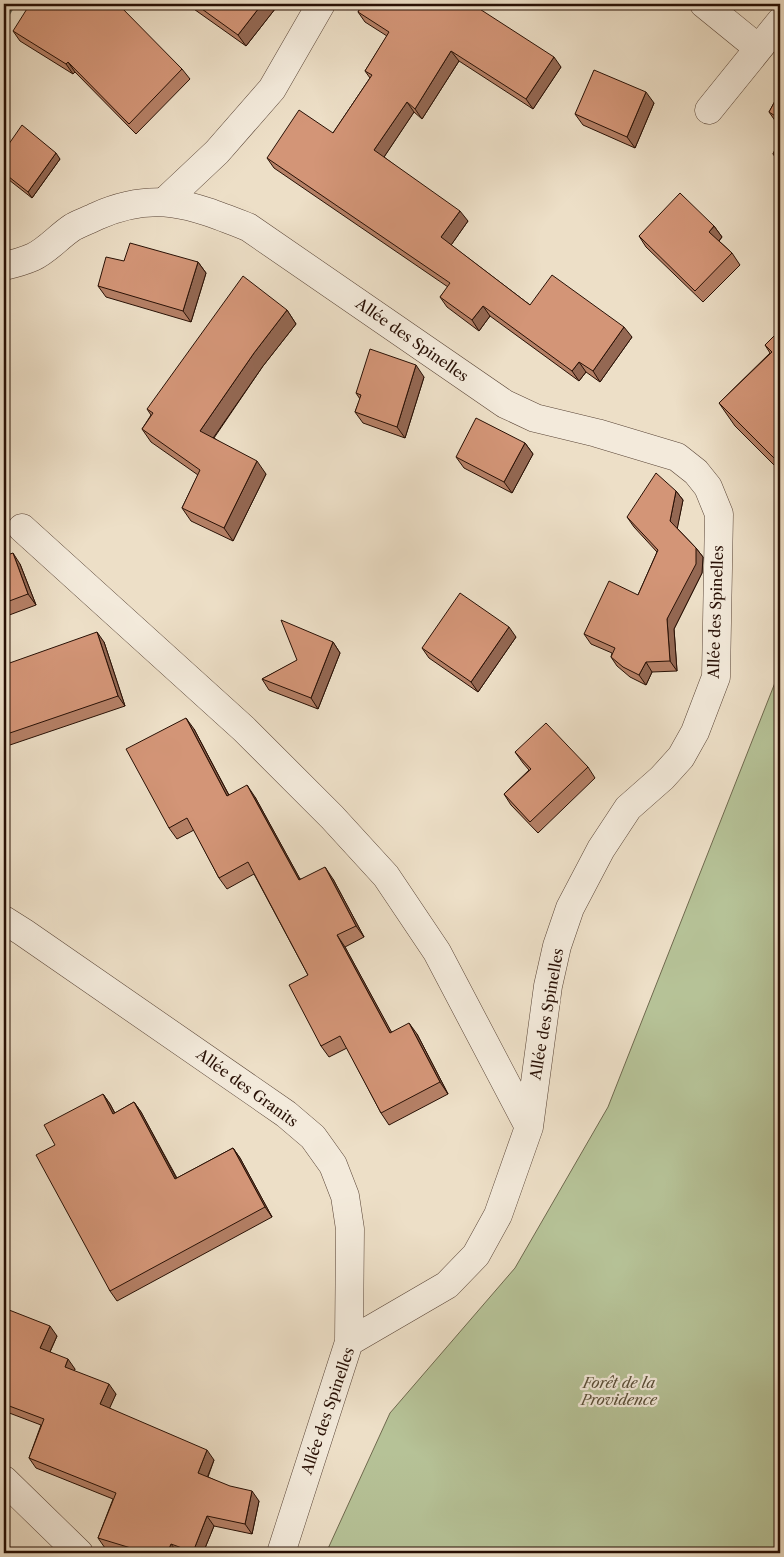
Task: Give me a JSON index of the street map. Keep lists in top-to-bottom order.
{
  "streets": {
    "street": ["Allée des Spinelles", "Allée des Granits"]
  },
  "crossings": [
    ["Allée des Spinelles", "Allée des Granits"]
  ],
  "parks": ["Forêt de la Providence"]
}
